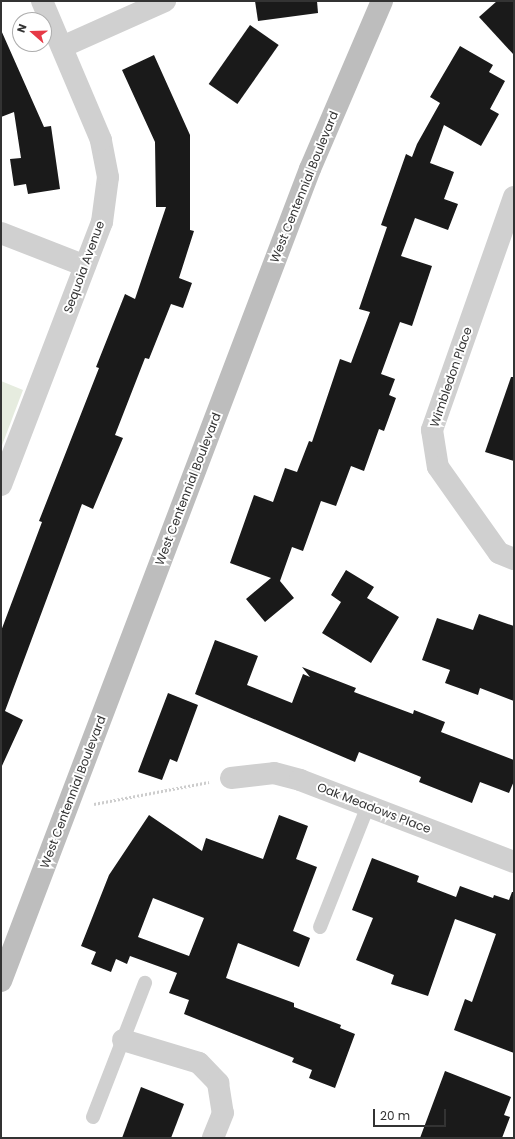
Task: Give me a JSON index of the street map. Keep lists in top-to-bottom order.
{
  "streets": {
    "main road": ["West Centennial Boulevard"],
    "street": ["Sequoia Avenue", "Wimbledon Place", "Oak Meadows Place"]
  },
  "scale_bar": "20 m",
  "north": "left"
}
